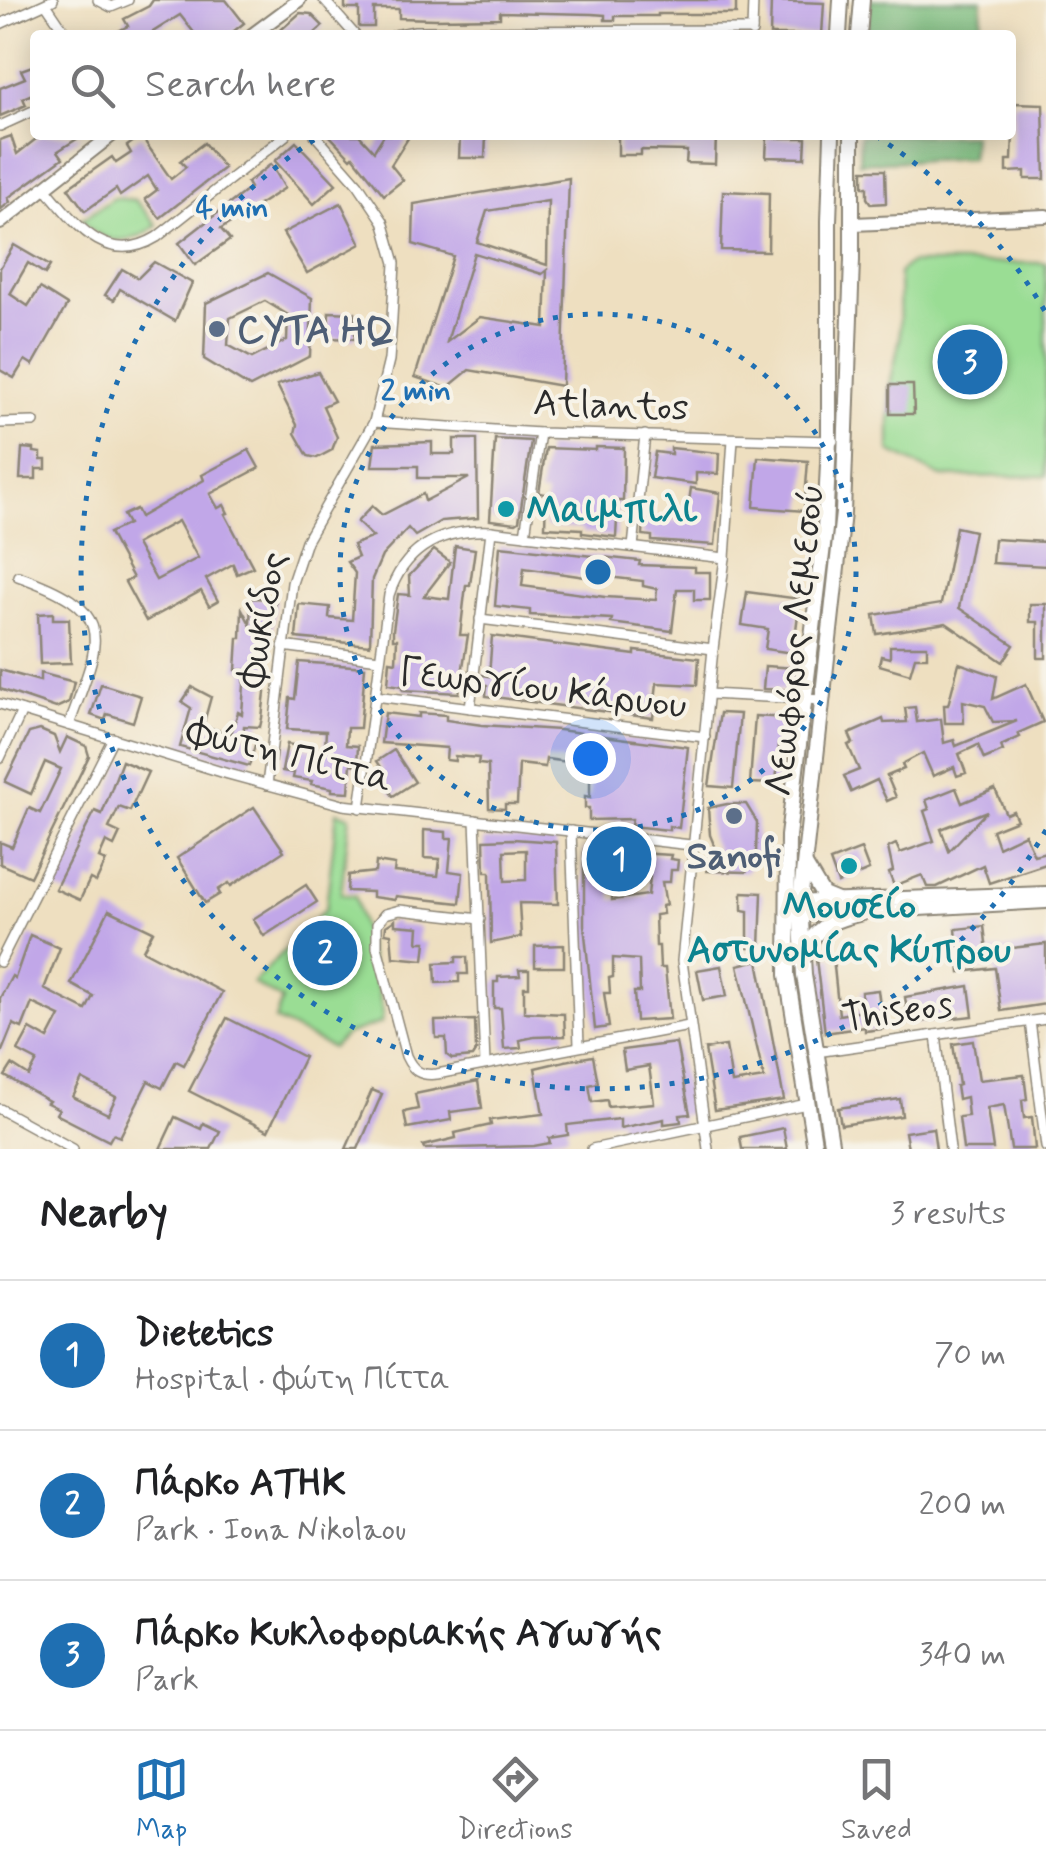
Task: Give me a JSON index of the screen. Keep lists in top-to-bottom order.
{
  "streets": {
    "main road": ["Λεωφόρος Λεμεσού"],
    "street": [
      "Atlantos",
      "Φωκίδος",
      "Γεωργίου Κάρυου",
      "Φώτη Πίττα",
      "Thiseos"
    ]
  },
  "crossings": [
    ["Atlantos", "Φωκίδος"],
    ["Atlantos", "Λεωφόρος Λεμεσού"],
    ["Φωκίδος", "Φώτη Πίττα"],
    ["Λεωφόρος Λεμεσού", "Thiseos"]
  ],
  "places": [
    "CYTA HQ",
    "Μαιμπιλι",
    "Sanofi",
    "Μουσείο Αστυνομίας Κύπρου"
  ],
  "page": {
    "search": "Search here",
    "pins": ["3", "1", "2"],
    "heading": ["Nearby", "3 results"],
    "list": [
      {
        "mark": "1",
        "name": "Dietetics",
        "note": "Hospital · Φώτη Πίττα",
        "value": "70 m"
      },
      {
        "mark": "2",
        "name": "Πάρκο ΑΤΗΚ",
        "note": "Park · Iona Nikolaou",
        "value": "200 m"
      },
      {
        "mark": "3",
        "name": "Πάρκο Κυκλοφοριακής Αγωγής",
        "note": "Park",
        "value": "340 m"
      }
    ],
    "nav": ["Map", "Directions", "Saved"]
  },
  "rings": ["4 min", "2 min"]
}
